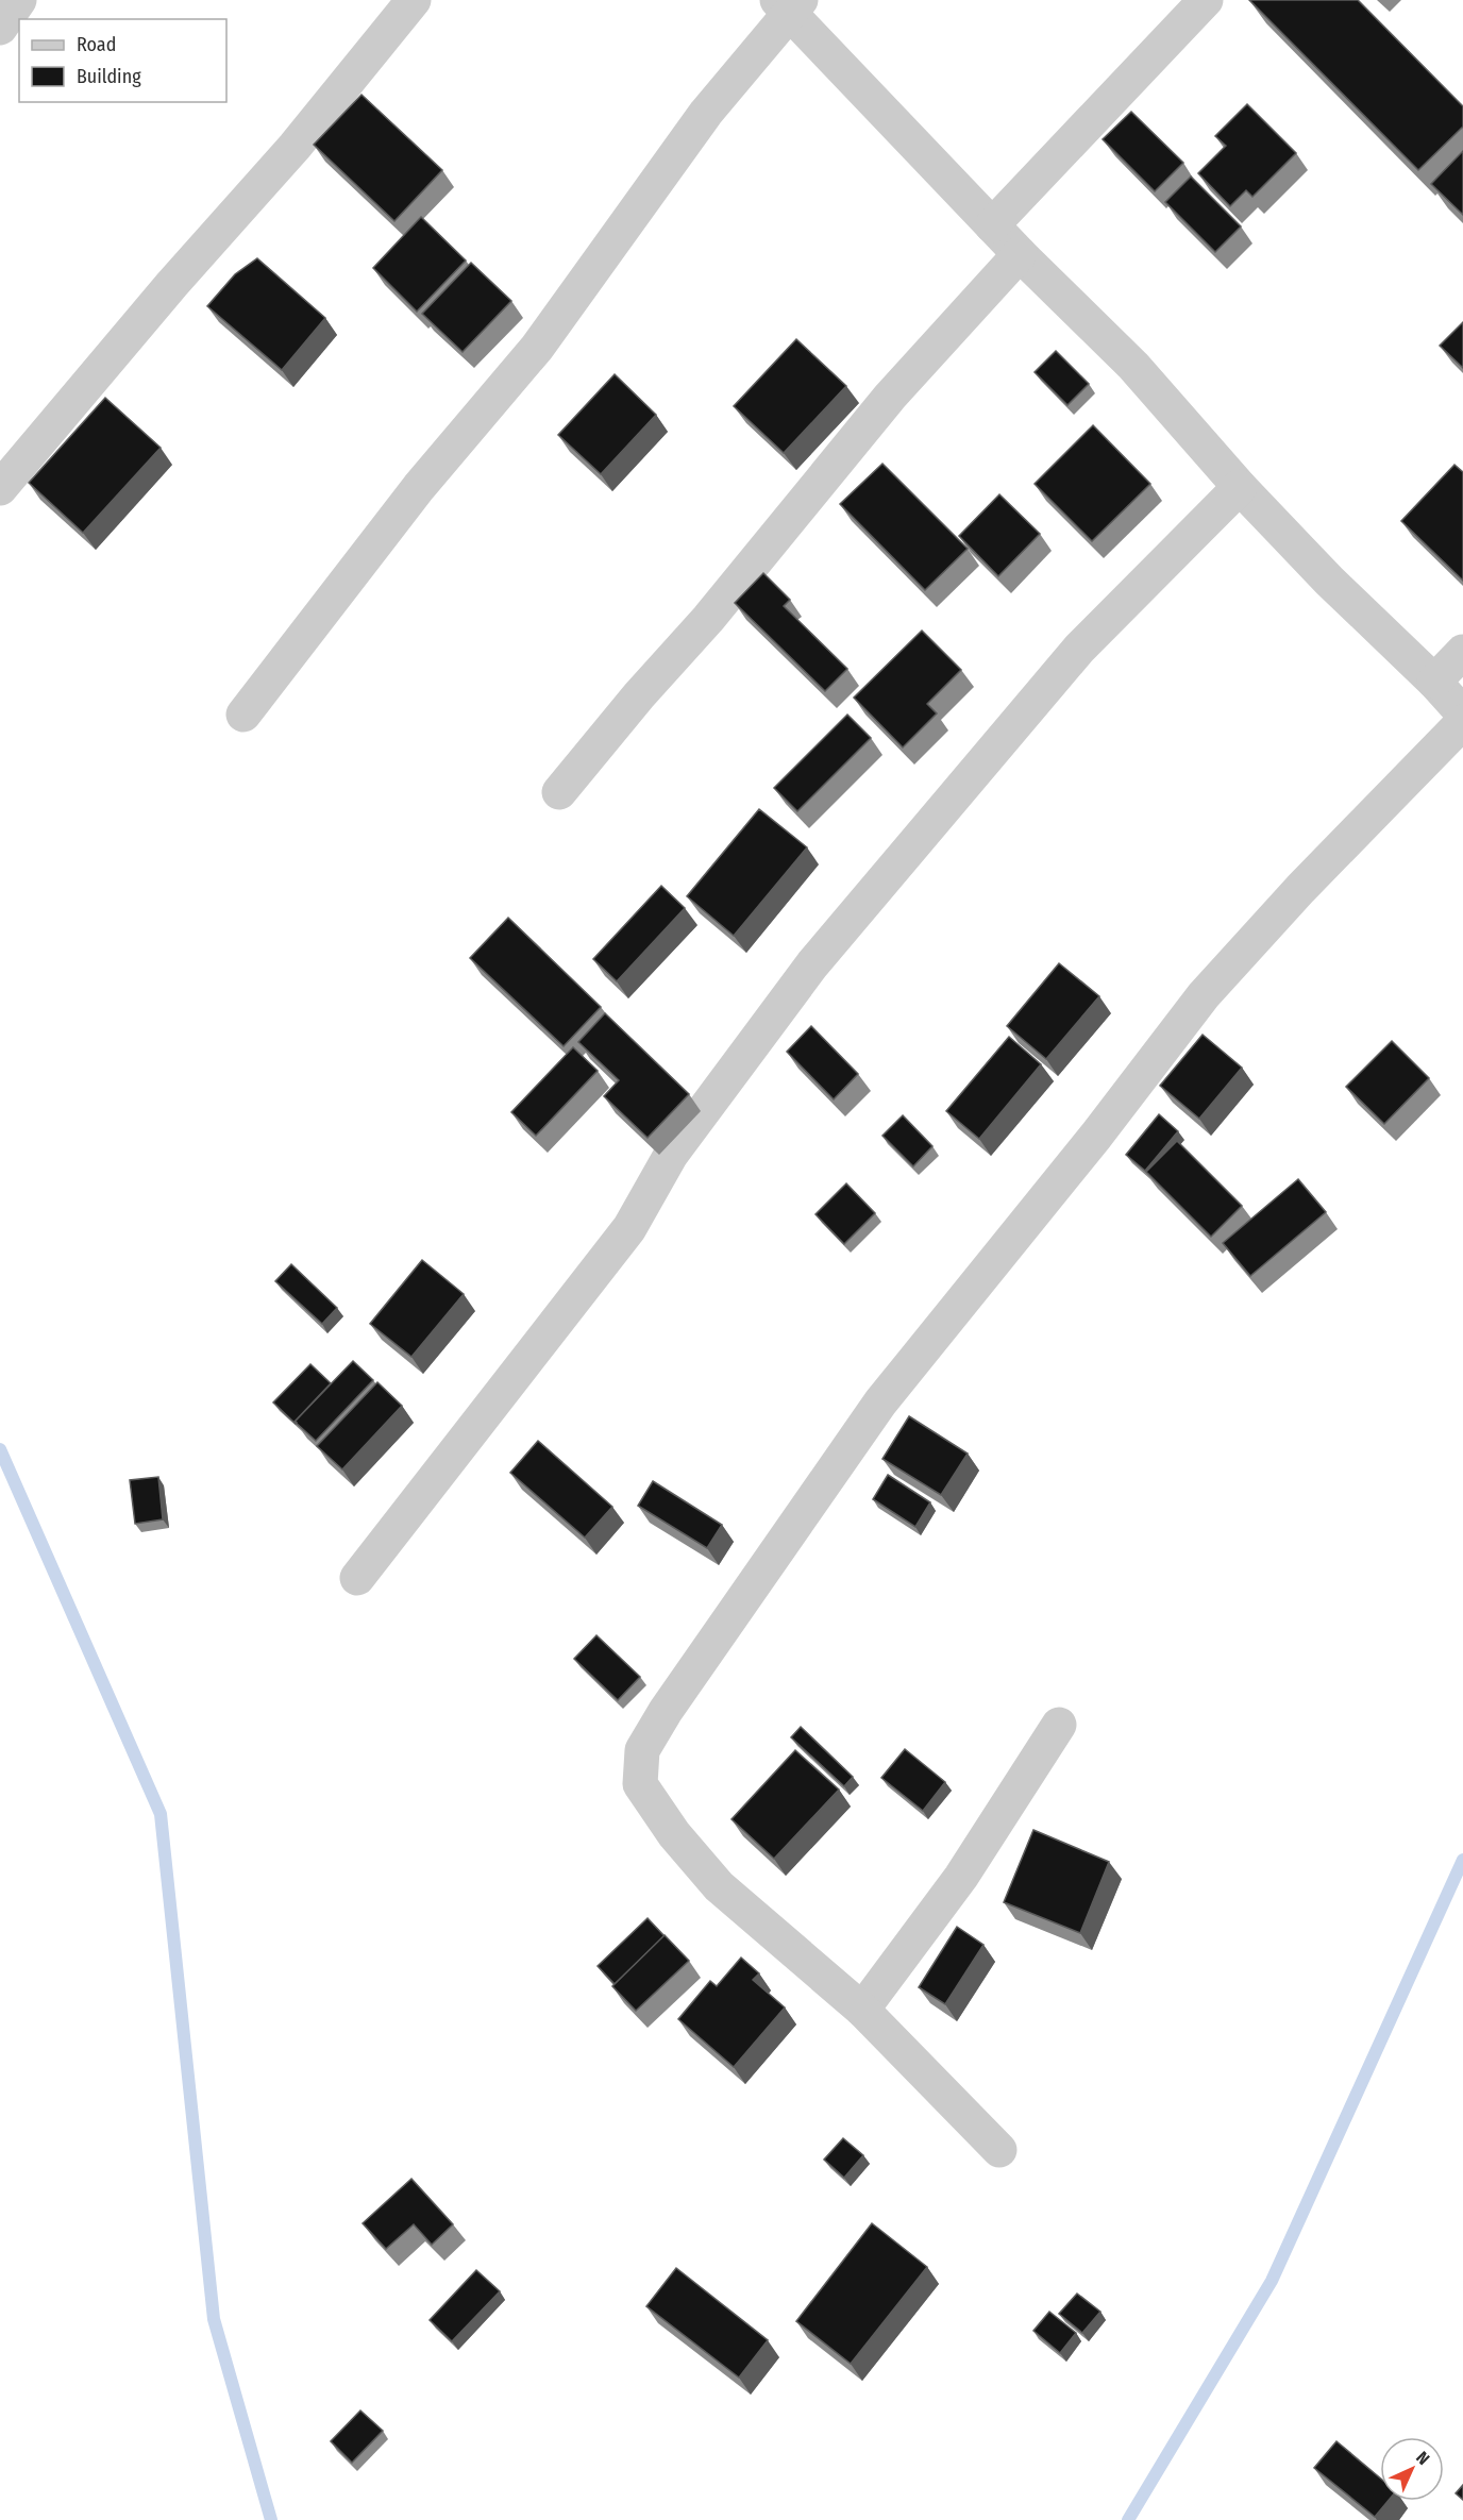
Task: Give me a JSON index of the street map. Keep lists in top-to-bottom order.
{
  "legend": ["Road", "Building"],
  "north": "top right"
}
